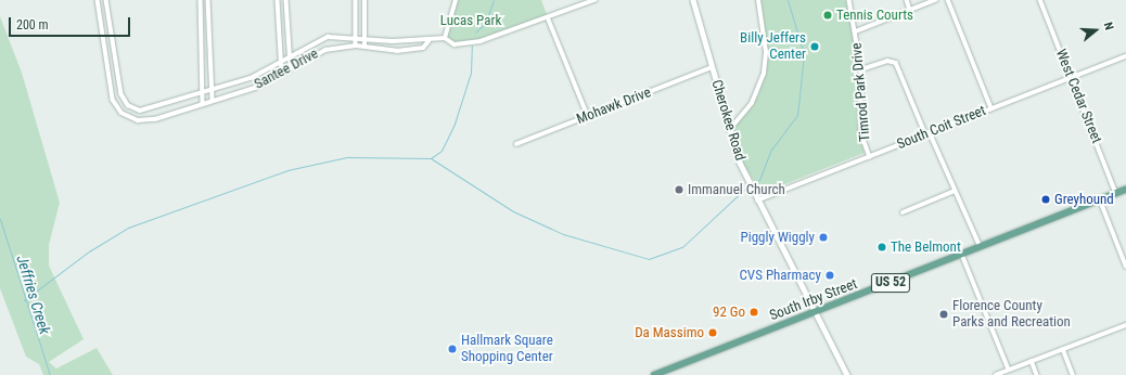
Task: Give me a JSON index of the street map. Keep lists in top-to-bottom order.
{
  "streets": {
    "main road": ["US 52", "South Irby Street"],
    "street": [
      "Santee Drive",
      "Timrod Park Drive",
      "West Cedar Street",
      "Mohawk Drive",
      "Cherokee Road",
      "South Coit Street"
    ]
  },
  "crossings": [
    ["Timrod Park Drive", "South Coit Street"],
    ["West Cedar Street", "South Coit Street"],
    ["West Cedar Street", "South Irby Street"],
    ["Mohawk Drive", "Cherokee Road"],
    ["Cherokee Road", "South Coit Street"],
    ["Cherokee Road", "South Irby Street"]
  ],
  "water": ["Jeffries Creek"],
  "parks": ["Lucas Park"],
  "places": [
    "Tennis Courts",
    "Billy Jeffers Center",
    "Immanuel Church",
    "Greyhound",
    "Piggly Wiggly",
    "The Belmont",
    "CVS Pharmacy",
    "92 Go",
    "Florence County Parks and Recreation",
    "Da Massimo",
    "Hallmark Square Shopping Center"
  ],
  "scale_bar": "200 m",
  "north": "right"
}
